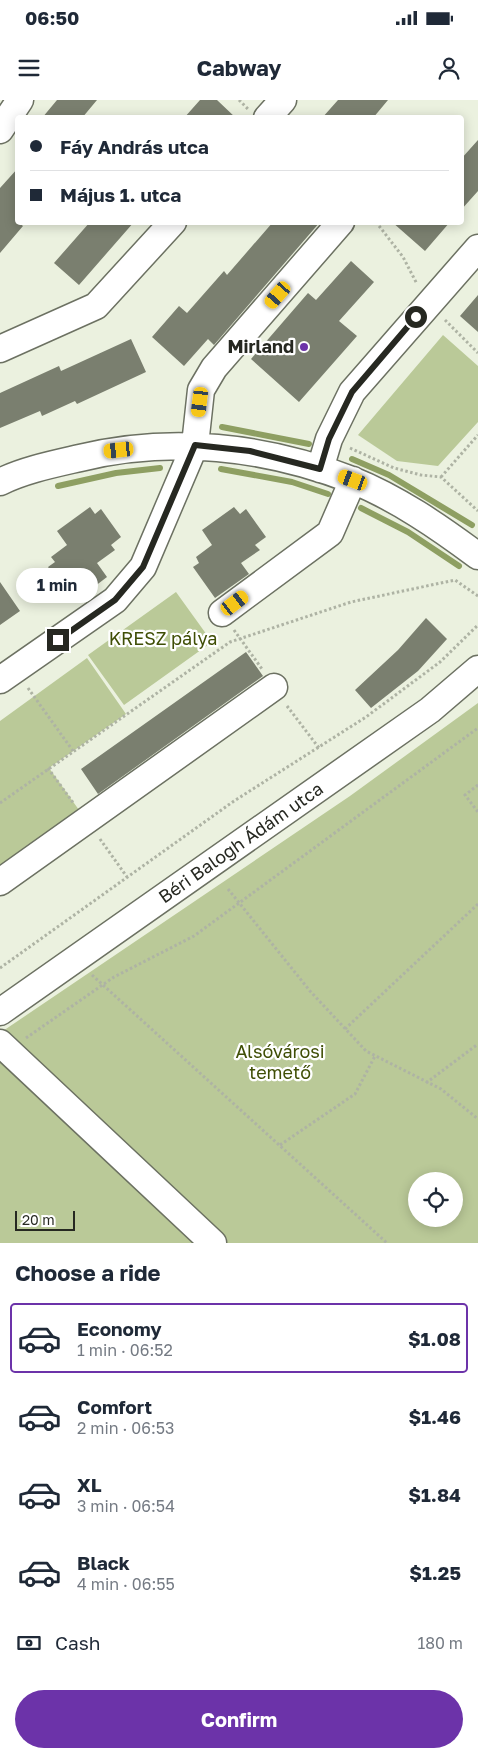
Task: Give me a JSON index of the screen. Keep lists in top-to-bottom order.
{
  "streets": {
    "street": ["Béri Balogh Ádám utca"]
  },
  "parks": ["KRESZ pálya", "Alsóvárosi temető"],
  "places": ["Mirland"],
  "scale_bar": "20 m",
  "page": {
    "status": "06:50",
    "header": "Cabway",
    "banner": ["Fáy András utca", "Május 1. utca"],
    "bubble": "1 min",
    "scale": "20 m",
    "heading": "Choose a ride",
    "list": [
      {
        "name": "Economy",
        "note": "1 min · 06:52",
        "value": "$1.08"
      },
      {
        "name": "Comfort",
        "note": "2 min · 06:53",
        "value": "$1.46"
      },
      {
        "name": "XL",
        "note": "3 min · 06:54",
        "value": "$1.84"
      },
      {
        "name": "Black",
        "note": "4 min · 06:55",
        "value": "$1.25"
      }
    ],
    "pay": ["Cash", "180 m"],
    "buttons": "Confirm"
  }
}
